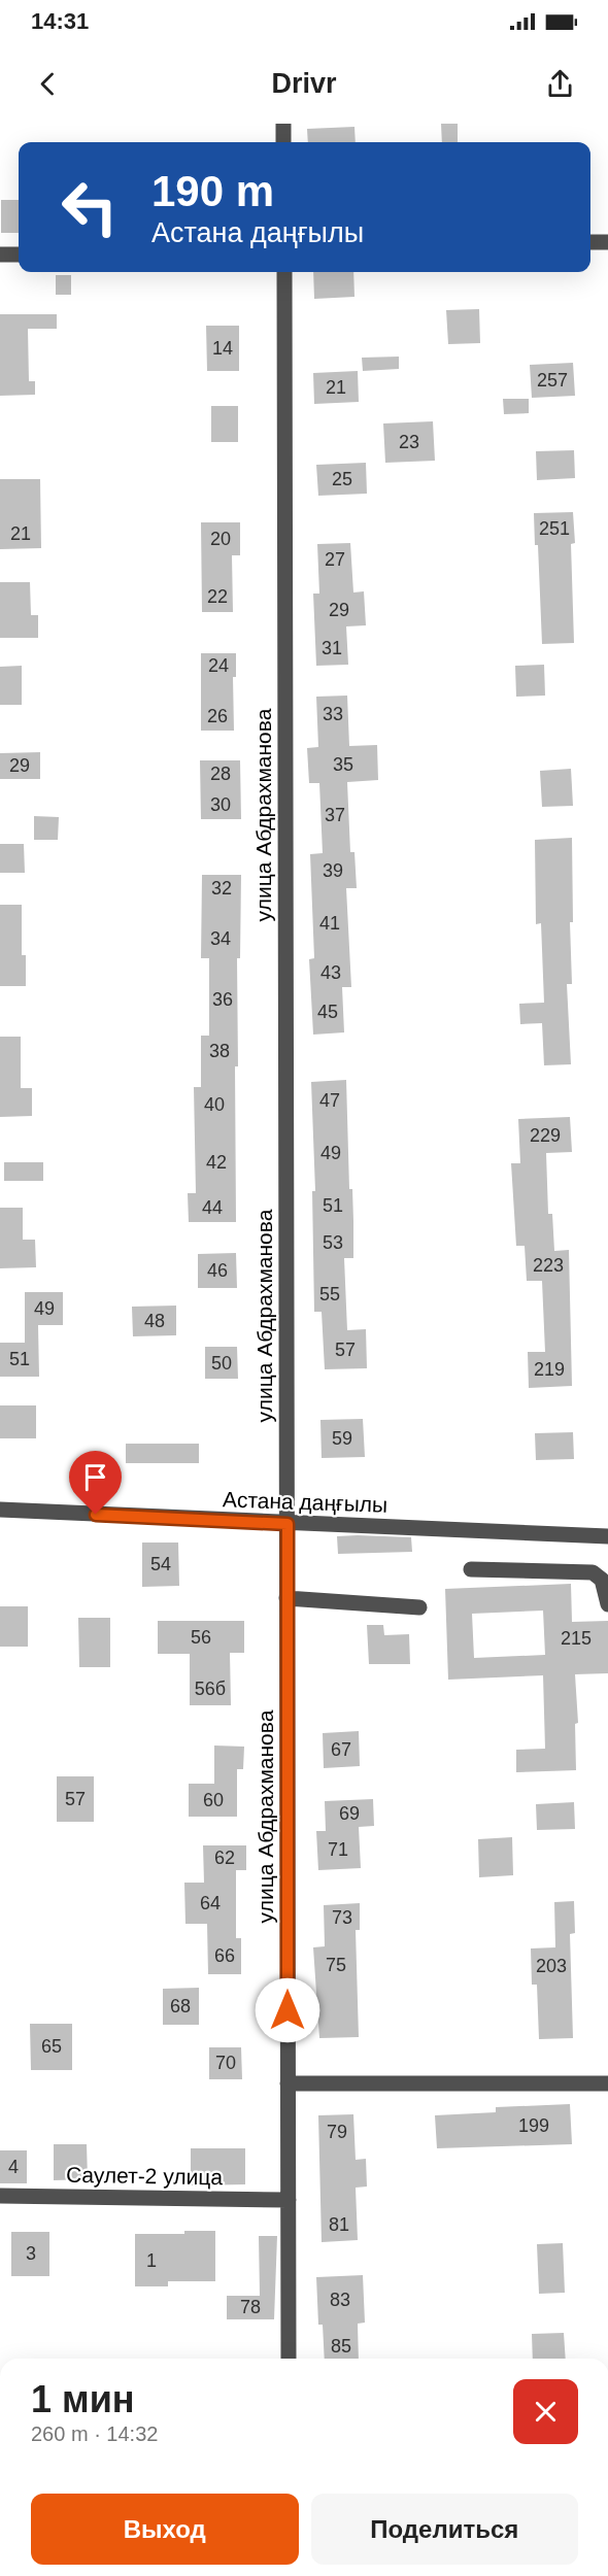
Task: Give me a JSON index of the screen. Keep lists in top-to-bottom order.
{
  "streets": {
    "street": ["улица Абдрахманова", "Астана даңғылы", "Саулет-2 улица"]
  },
  "crossings": [
    ["улица Абдрахманова", "Астана даңғылы"],
    ["улица Абдрахманова", "Саулет-2 улица"]
  ],
  "house_numbers": [
    "14",
    "257",
    "21",
    "23",
    "25",
    "251",
    "21",
    "20",
    "27",
    "22",
    "29",
    "31",
    "24",
    "33",
    "26",
    "35",
    "29",
    "28",
    "30",
    "37",
    "39",
    "32",
    "41",
    "34",
    "43",
    "36",
    "45",
    "38",
    "47",
    "40",
    "229",
    "49",
    "42",
    "51",
    "44",
    "53",
    "223",
    "46",
    "55",
    "49",
    "48",
    "57",
    "51",
    "50",
    "219",
    "59",
    "54",
    "56",
    "215",
    "56б",
    "67",
    "57",
    "60",
    "69",
    "71",
    "62",
    "64",
    "73",
    "66",
    "75",
    "203",
    "68",
    "65",
    "70",
    "199",
    "79",
    "4",
    "81",
    "3",
    "1",
    "83",
    "78",
    "85"
  ],
  "page": {
    "status": "14:31",
    "header": "Drivr",
    "turn": ["190 m", "Астана даңғылы"],
    "heading": ["1 мин", "260 m · 14:32"],
    "buttons": ["Выход", "Поделиться"]
  }
}
